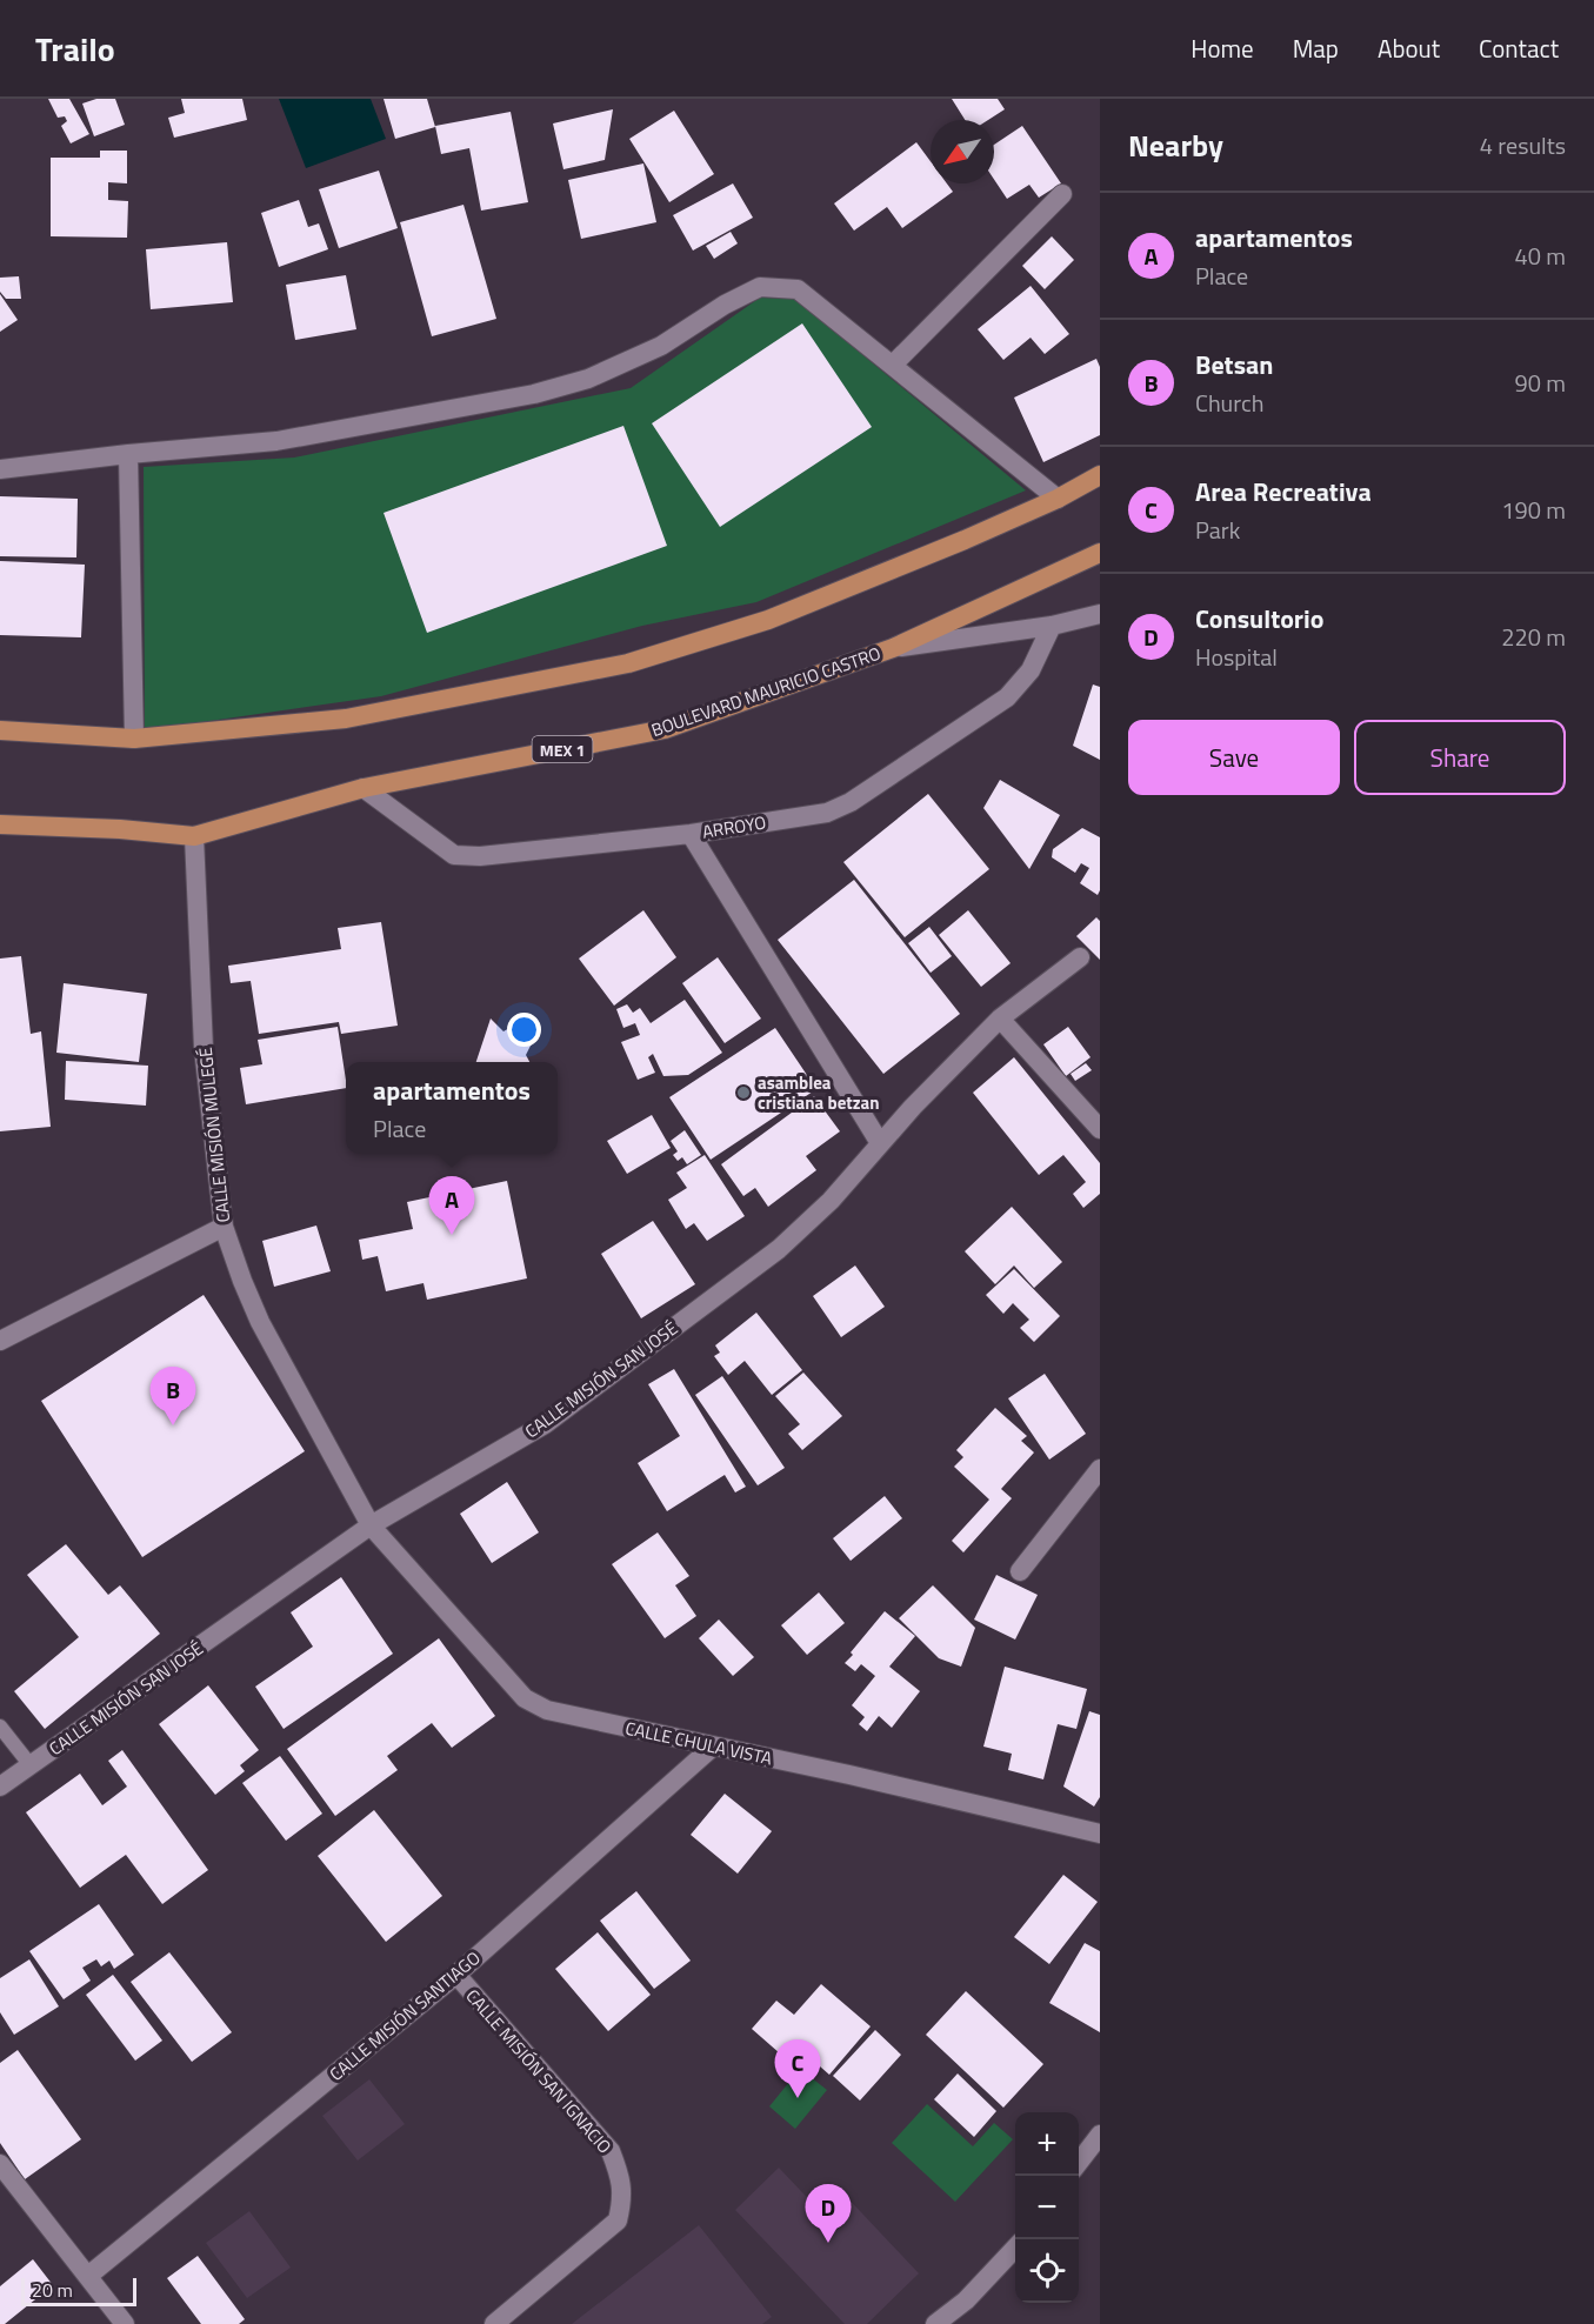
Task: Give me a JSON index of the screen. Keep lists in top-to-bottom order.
{
  "streets": {
    "main road": ["BOULEVARD MAURICIO CASTRO", "MEX 1"],
    "street": [
      "ARROYO",
      "CALLE MISIÓN MULEGÉ",
      "CALLE MISIÓN SAN JOSÉ",
      "CALLE CHULA VISTA",
      "CALLE MISIÓN SANTIAGO",
      "CALLE MISIÓN SAN IGNACIO"
    ]
  },
  "crossings": [
    ["BOULEVARD MAURICIO CASTRO", "ARROYO"],
    ["BOULEVARD MAURICIO CASTRO", "CALLE MISIÓN MULEGÉ"],
    ["CALLE MISIÓN MULEGÉ", "CALLE MISIÓN SAN JOSÉ"],
    ["CALLE MISIÓN MULEGÉ", "CALLE CHULA VISTA"],
    ["CALLE MISIÓN SAN JOSÉ", "CALLE CHULA VISTA"],
    ["CALLE CHULA VISTA", "CALLE MISIÓN SANTIAGO"],
    ["CALLE MISIÓN SANTIAGO", "CALLE MISIÓN SAN IGNACIO"]
  ],
  "places": ["asamblea cristiana betzan"],
  "scale_bar": "20 m",
  "north": "bottom left",
  "page": {
    "header": "Trailo",
    "nav": [
      "Home",
      "Map",
      "About",
      "Contact"
    ],
    "heading": ["Nearby", "4 results"],
    "list": [
      {
        "mark": "A",
        "name": "apartamentos",
        "note": "Place",
        "value": "40 m"
      },
      {
        "mark": "B",
        "name": "Betsan",
        "note": "Church",
        "value": "90 m"
      },
      {
        "mark": "C",
        "name": "Area Recreativa",
        "note": "Park",
        "value": "190 m"
      },
      {
        "mark": "D",
        "name": "Consultorio",
        "note": "Hospital",
        "value": "220 m"
      }
    ],
    "buttons": ["Save", "Share"],
    "popup": ["apartamentos", "Place"],
    "pins": [
      "A",
      "B",
      "C",
      "D"
    ],
    "map_buttons": ["+", "−"],
    "scale": "20 m"
  }
}
